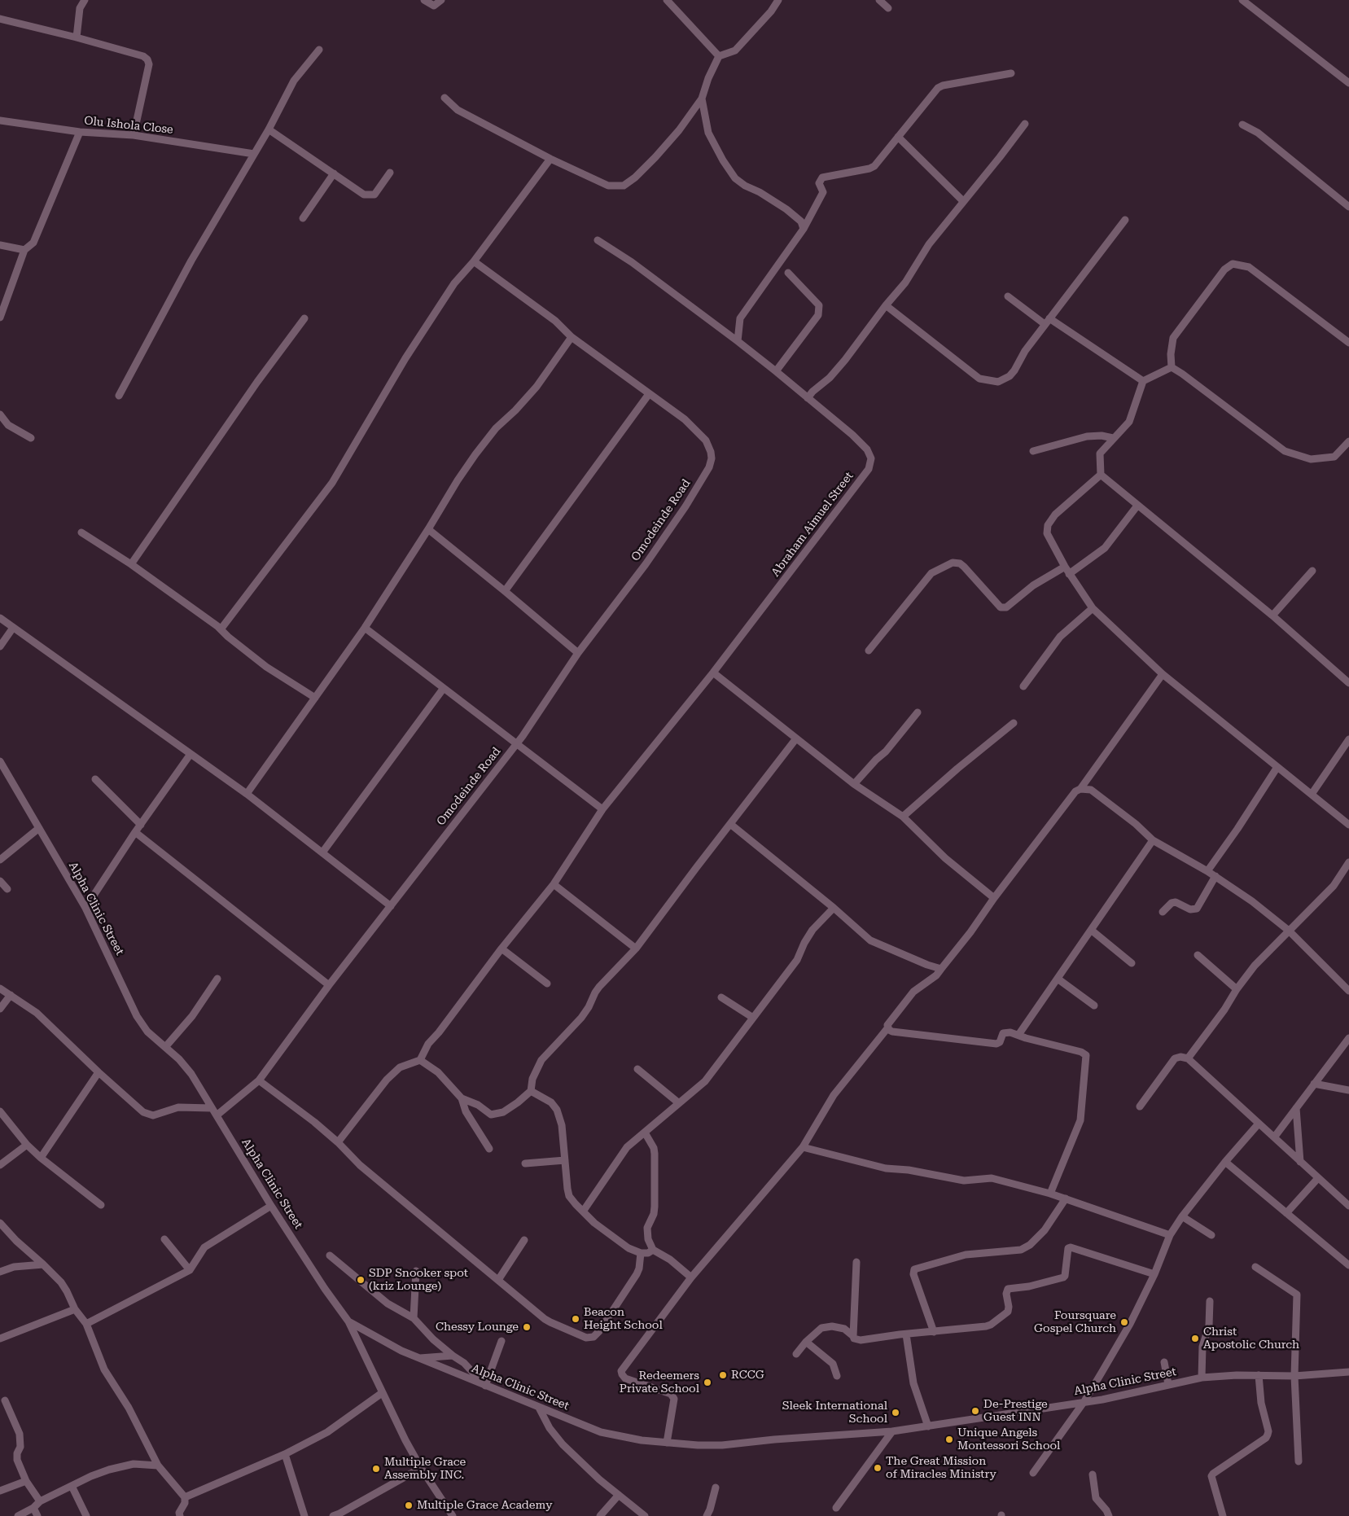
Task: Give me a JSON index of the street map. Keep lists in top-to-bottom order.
{
  "streets": {
    "street": [
      "Olu Ishola Close",
      "Omodeinde Road",
      "Abraham Aimuel Street",
      "Alpha Clinic Street"
    ]
  },
  "crossings": [
    ["Omodeinde Road", "Alpha Clinic Street"]
  ],
  "places": [
    "SDP Snooker spot (kriz Lounge)",
    "Beacon Height School",
    "Foursquare Gospel Church",
    "Chessy Lounge",
    "Christ Apostolic Church",
    "RCCG",
    "Redeemers Private School",
    "De-Prestige Guest INN",
    "Sleek International School",
    "Unique Angels Montessori School",
    "The Great Mission of Miracles Ministry",
    "Multiple Grace Assembly INC.",
    "Multiple Grace Academy"
  ]
}
